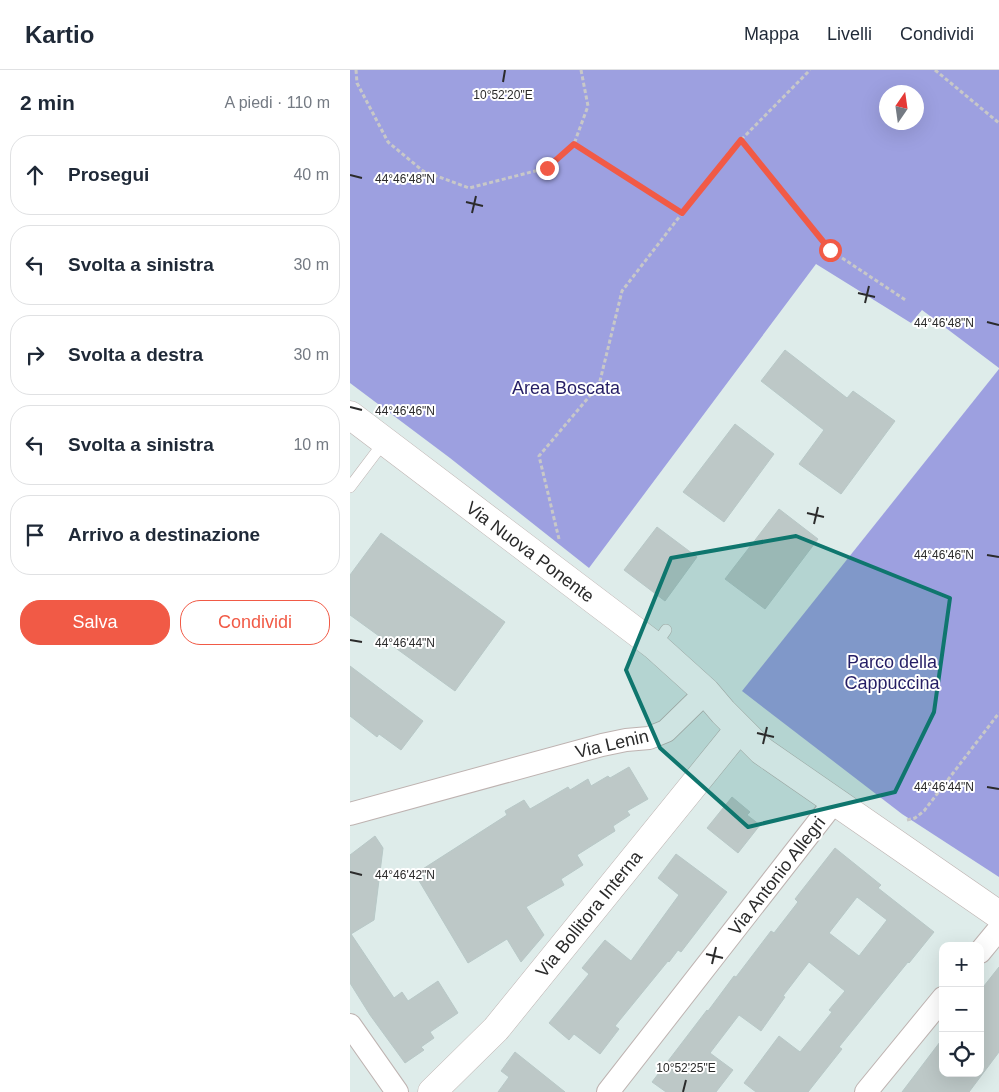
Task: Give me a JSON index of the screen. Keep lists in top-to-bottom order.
{
  "streets": {
    "street": [
      "Via Nuova Ponente",
      "Via Lenin",
      "Via Antonio Allegri",
      "Via Bollitora Interna"
    ]
  },
  "crossings": [
    ["Via Nuova Ponente", "Via Lenin"]
  ],
  "parks": ["Area Boscata", "Parco della Cappuccina"],
  "north": "top",
  "page": {
    "header": "Kartio",
    "nav": ["Mappa", "Livelli", "Condividi"],
    "heading": ["2 min", "A piedi · 110 m"],
    "list": [
      ["Prosegui", "40 m"],
      ["Svolta a sinistra", "30 m"],
      ["Svolta a destra", "30 m"],
      ["Svolta a sinistra", "10 m"],
      "Arrivo a destinazione"
    ],
    "buttons": ["Salva", "Condividi"],
    "map_buttons": ["+", "−"]
  },
  "coordinates": [
    "10°52'20\"E",
    "44°46'48\"N",
    "44°46'46\"N",
    "44°46'44\"N",
    "44°46'42\"N",
    "10°52'25\"E"
  ]
}
